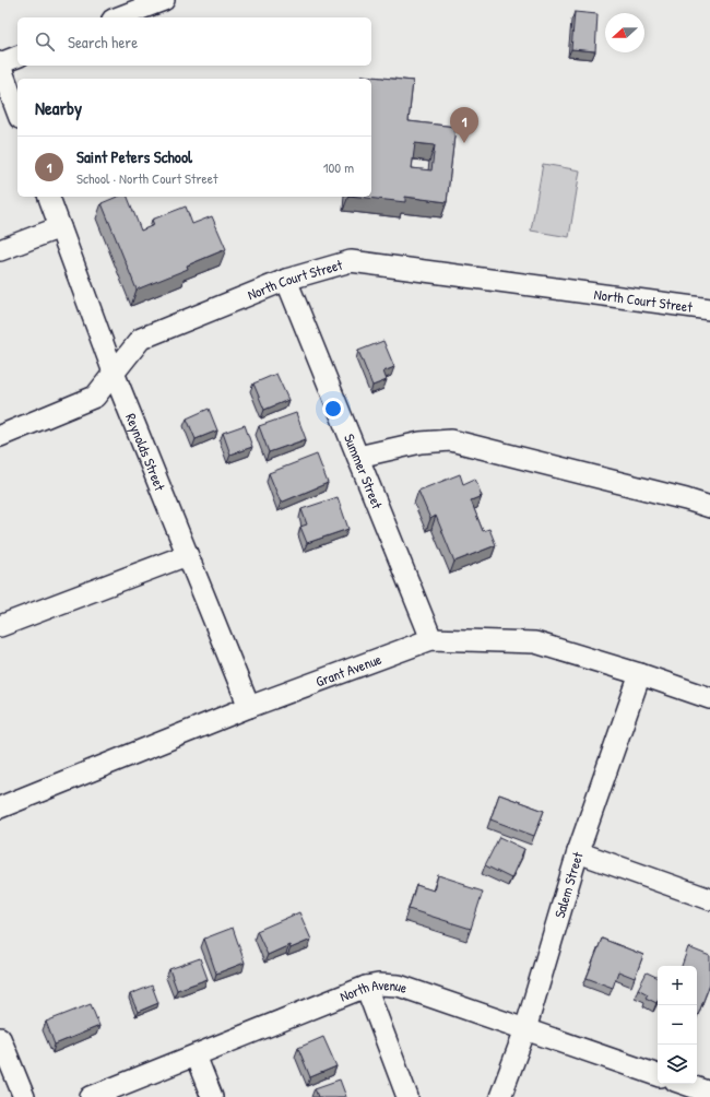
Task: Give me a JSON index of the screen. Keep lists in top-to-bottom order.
{
  "streets": {
    "street": [
      "North Court Street",
      "Reynolds Street",
      "Summer Street",
      "Grant Avenue",
      "Salem Street",
      "North Avenue"
    ]
  },
  "crossings": [
    ["North Court Street", "Reynolds Street"],
    ["North Court Street", "Summer Street"],
    ["Reynolds Street", "Grant Avenue"],
    ["Summer Street", "Grant Avenue"],
    ["Grant Avenue", "Salem Street"],
    ["Salem Street", "North Avenue"]
  ],
  "north": "left",
  "page": {
    "search": "Search here",
    "heading": "Nearby",
    "pins": "1",
    "list": [
      {
        "mark": "1",
        "name": "Saint Peters School",
        "note": "School · North Court Street",
        "value": "100 m"
      }
    ],
    "map_buttons": ["+", "−"]
  }
}
